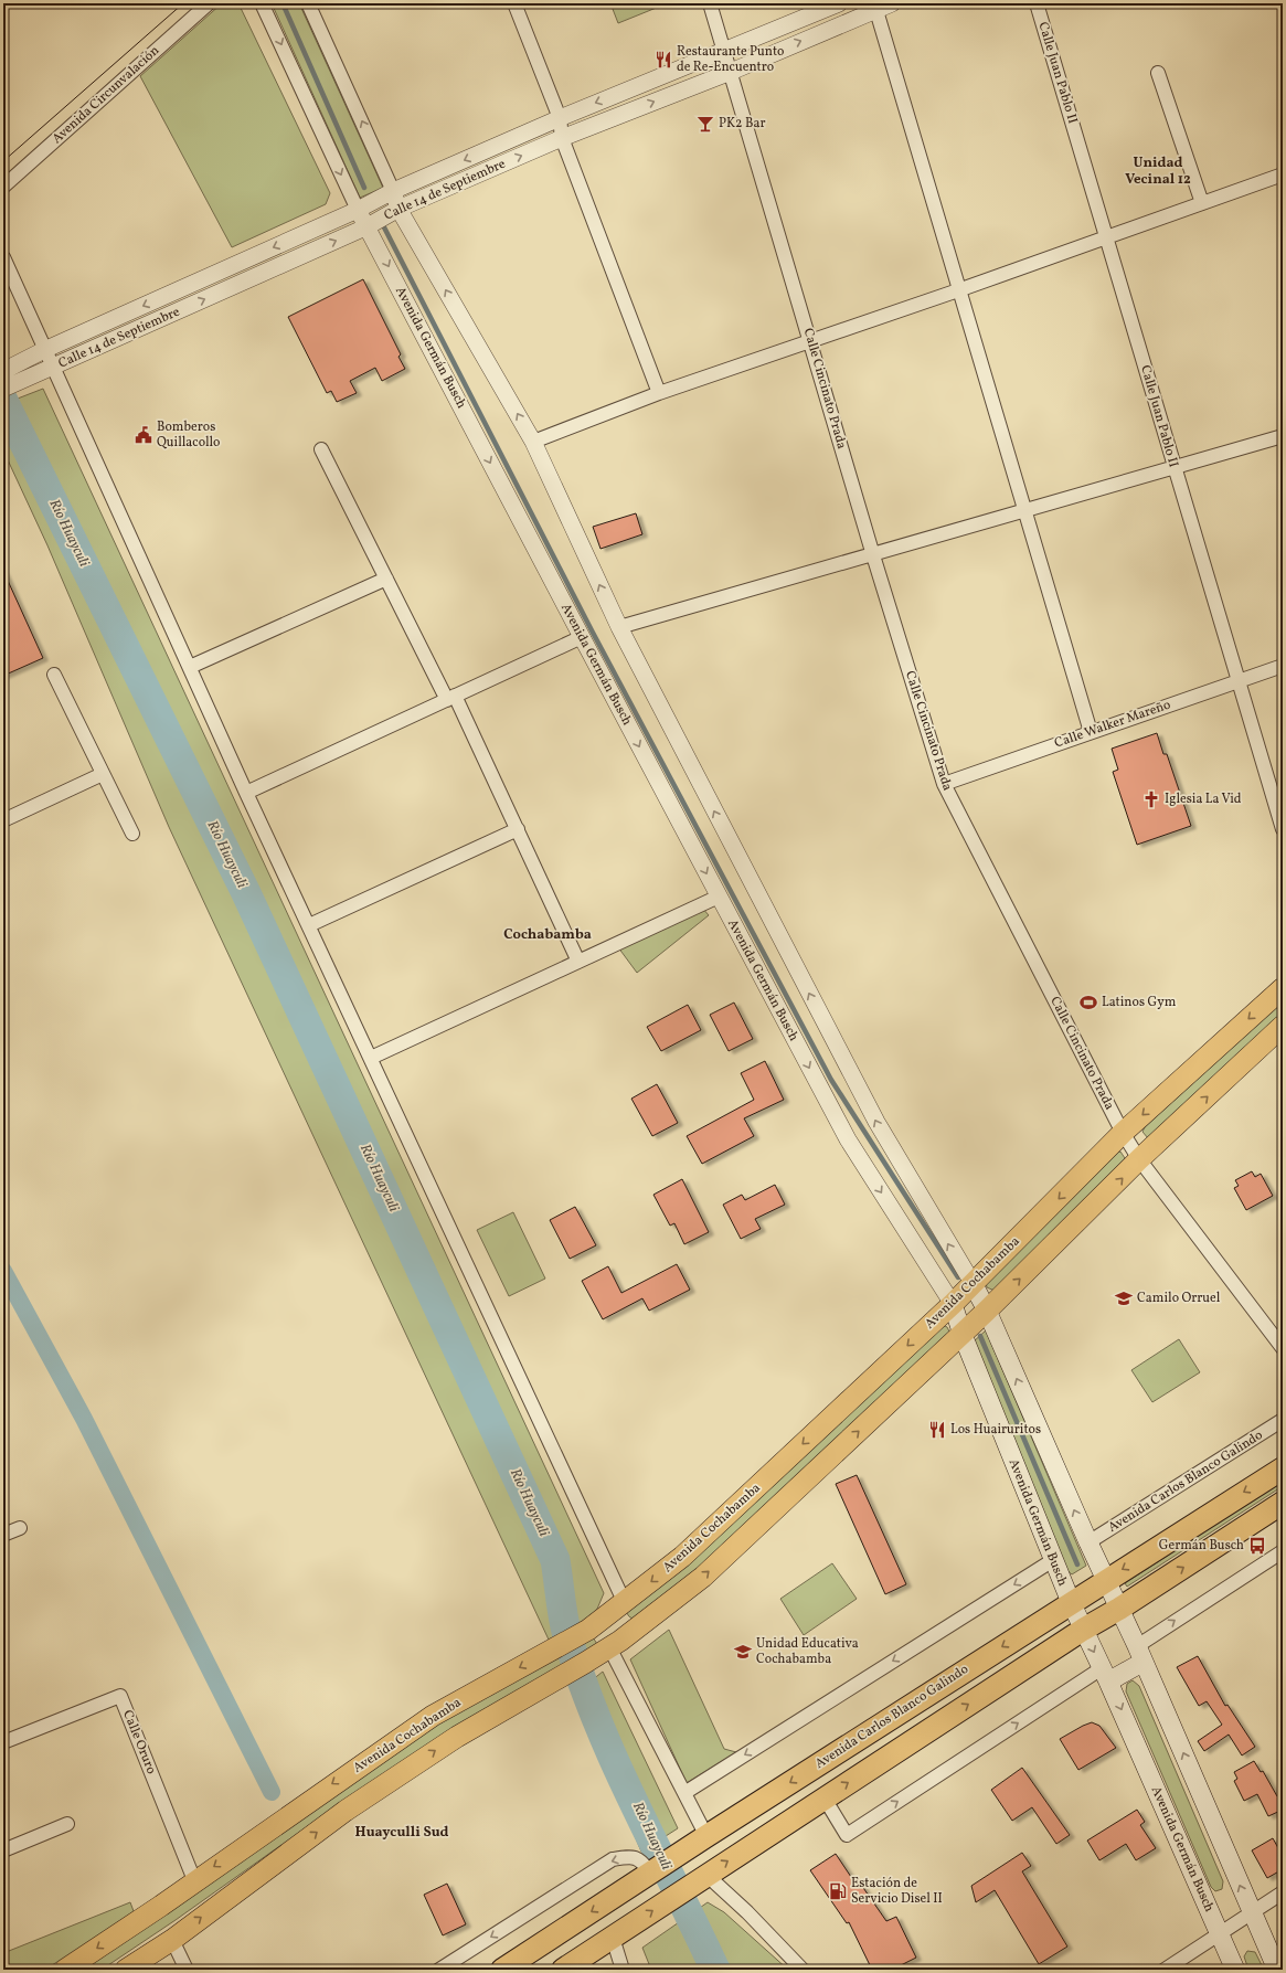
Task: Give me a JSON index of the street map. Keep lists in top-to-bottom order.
{
  "streets": {
    "highway": ["Avenida Carlos Blanco Galindo"],
    "main road": ["Avenida Germán Busch", "Avenida Cochabamba"],
    "street": [
      "Calle Juan Pablo II",
      "Avenida Circunvalación",
      "Calle 14 de Septiembre",
      "Calle Cincinato Prada",
      "Calle Walker Mareño",
      "Calle Oruro"
    ]
  },
  "crossings": [
    ["Calle Juan Pablo II", "Calle Walker Mareño"],
    ["Calle 14 de Septiembre", "Avenida Germán Busch"],
    ["Calle 14 de Septiembre", "Calle Cincinato Prada"],
    ["Avenida Germán Busch", "Avenida Cochabamba"],
    ["Avenida Germán Busch", "Avenida Carlos Blanco Galindo"],
    ["Calle Cincinato Prada", "Calle Walker Mareño"],
    ["Calle Cincinato Prada", "Avenida Cochabamba"],
    ["Avenida Cochabamba", "Calle Oruro"]
  ],
  "districts": ["Unidad Vecinal 12", "Cochabamba", "Huayculli Sud"],
  "water": ["Río Huayculi"],
  "places": {
    "restaurant": ["Restaurante Punto de Re-Encuentro", "Los Huairuritos"],
    "bar": ["PK2 Bar"],
    "public building": ["Bomberos Quillacollo"],
    "church": ["Iglesia La Vid"],
    "sports": ["Latinos Gym"],
    "school or university": ["Camilo Orruel", "Unidad Educativa Cochabamba"],
    "bus stop": ["Germán Busch"],
    "fuel station": ["Estación de Servicio Disel II"]
  }
}
